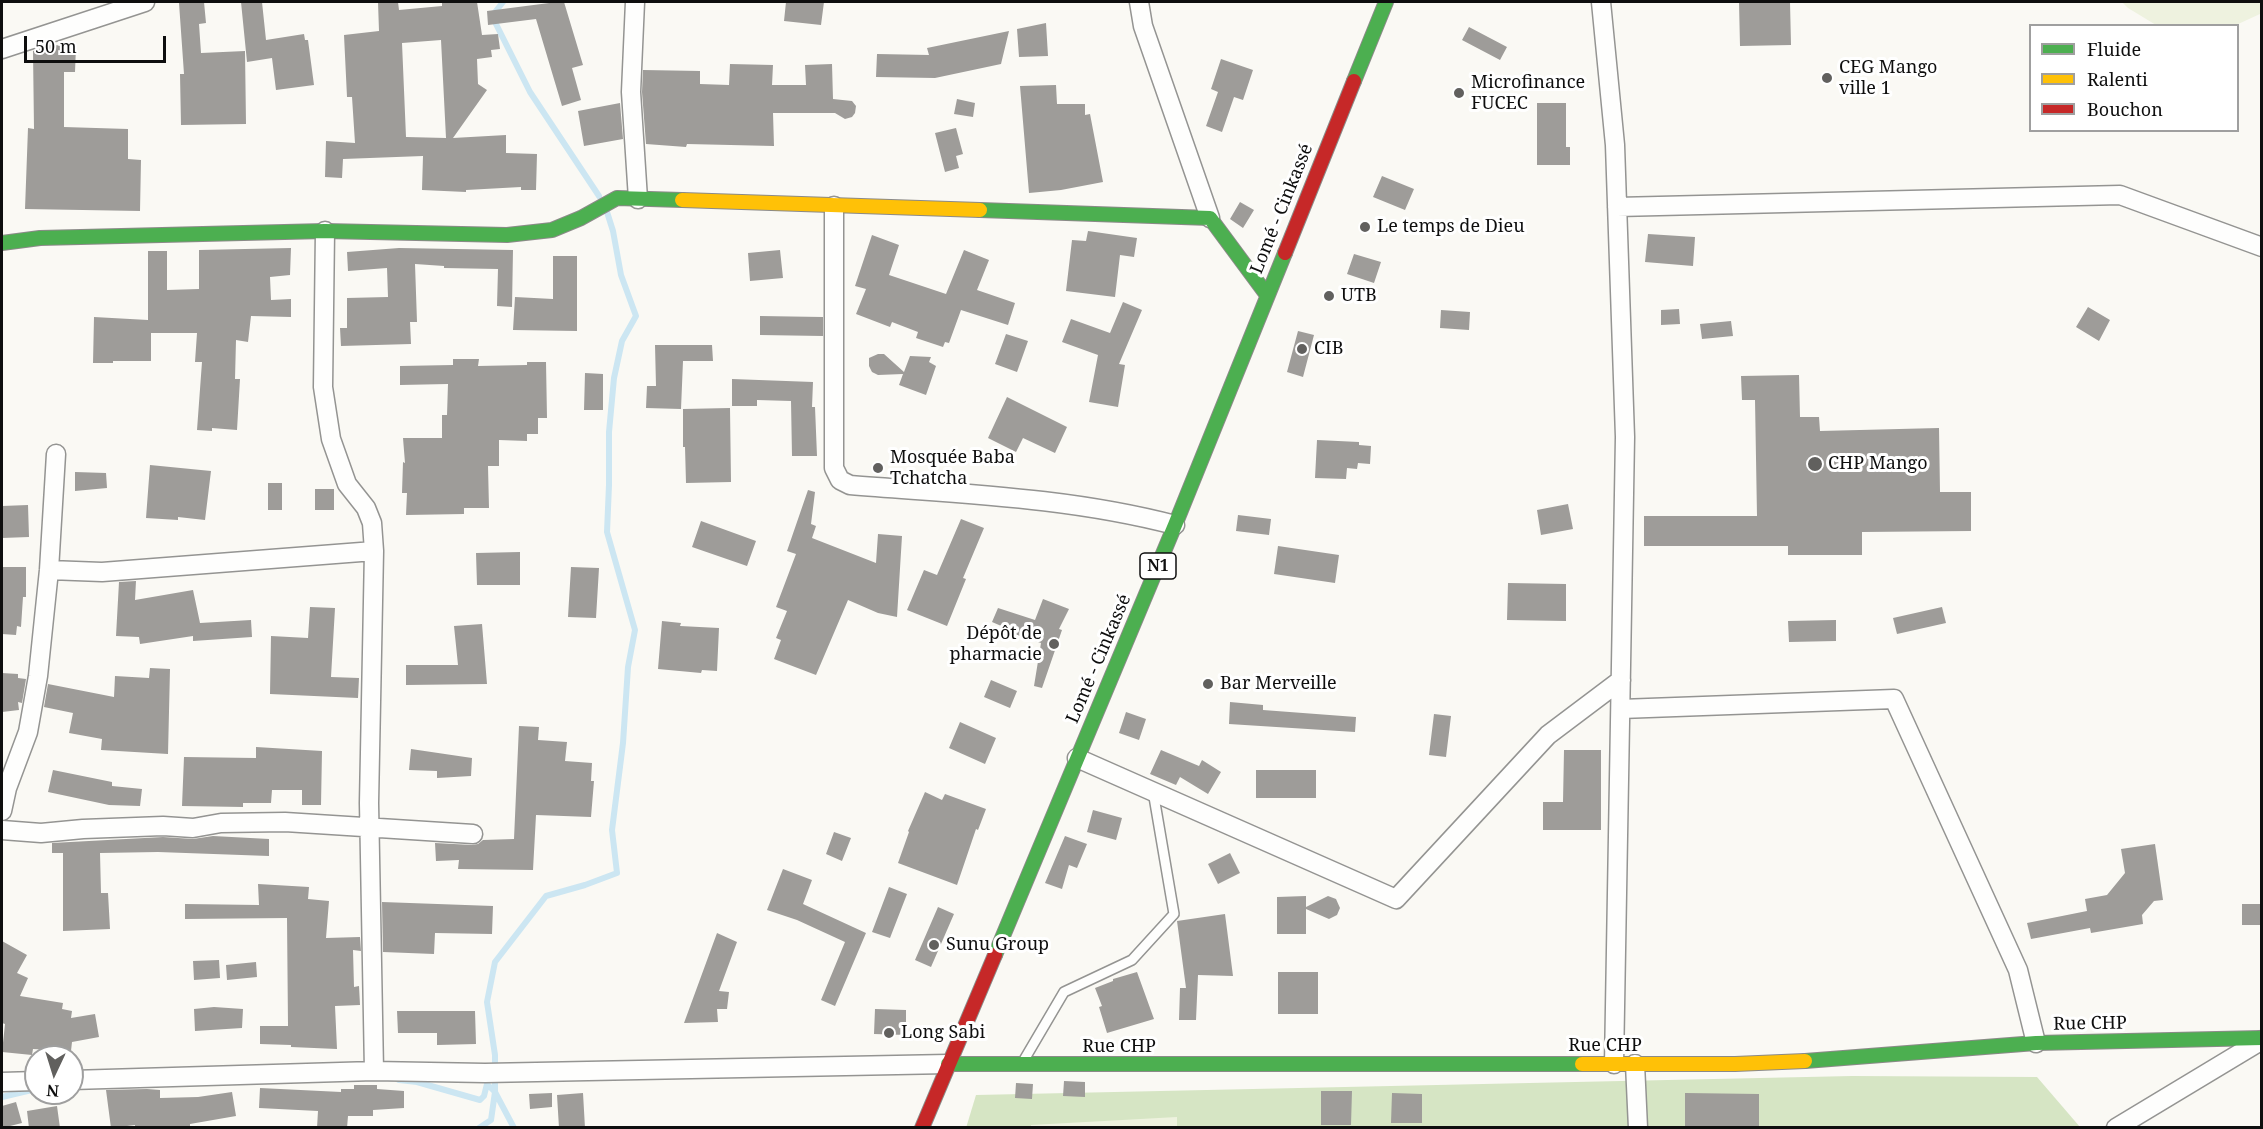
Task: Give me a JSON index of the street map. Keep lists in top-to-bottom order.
{
  "streets": {
    "main road": ["Lomé - Cinkassé", "N1", "Rue CHP"]
  },
  "crossings": [
    ["Lomé - Cinkassé", "Rue CHP"]
  ],
  "places": [
    "CEG Mango ville 1",
    "Microfinance FUCEC",
    "Le temps de Dieu",
    "UTB",
    "CIB",
    "CHP Mango",
    "Mosquée Baba Tchatcha",
    "Dépôt de pharmacie",
    "Bar Merveille",
    "Sunu Group",
    "Long Sabi"
  ],
  "legend": ["Fluide", "Ralenti", "Bouchon"],
  "scale_bar": "50 m",
  "north": "bottom"
}
